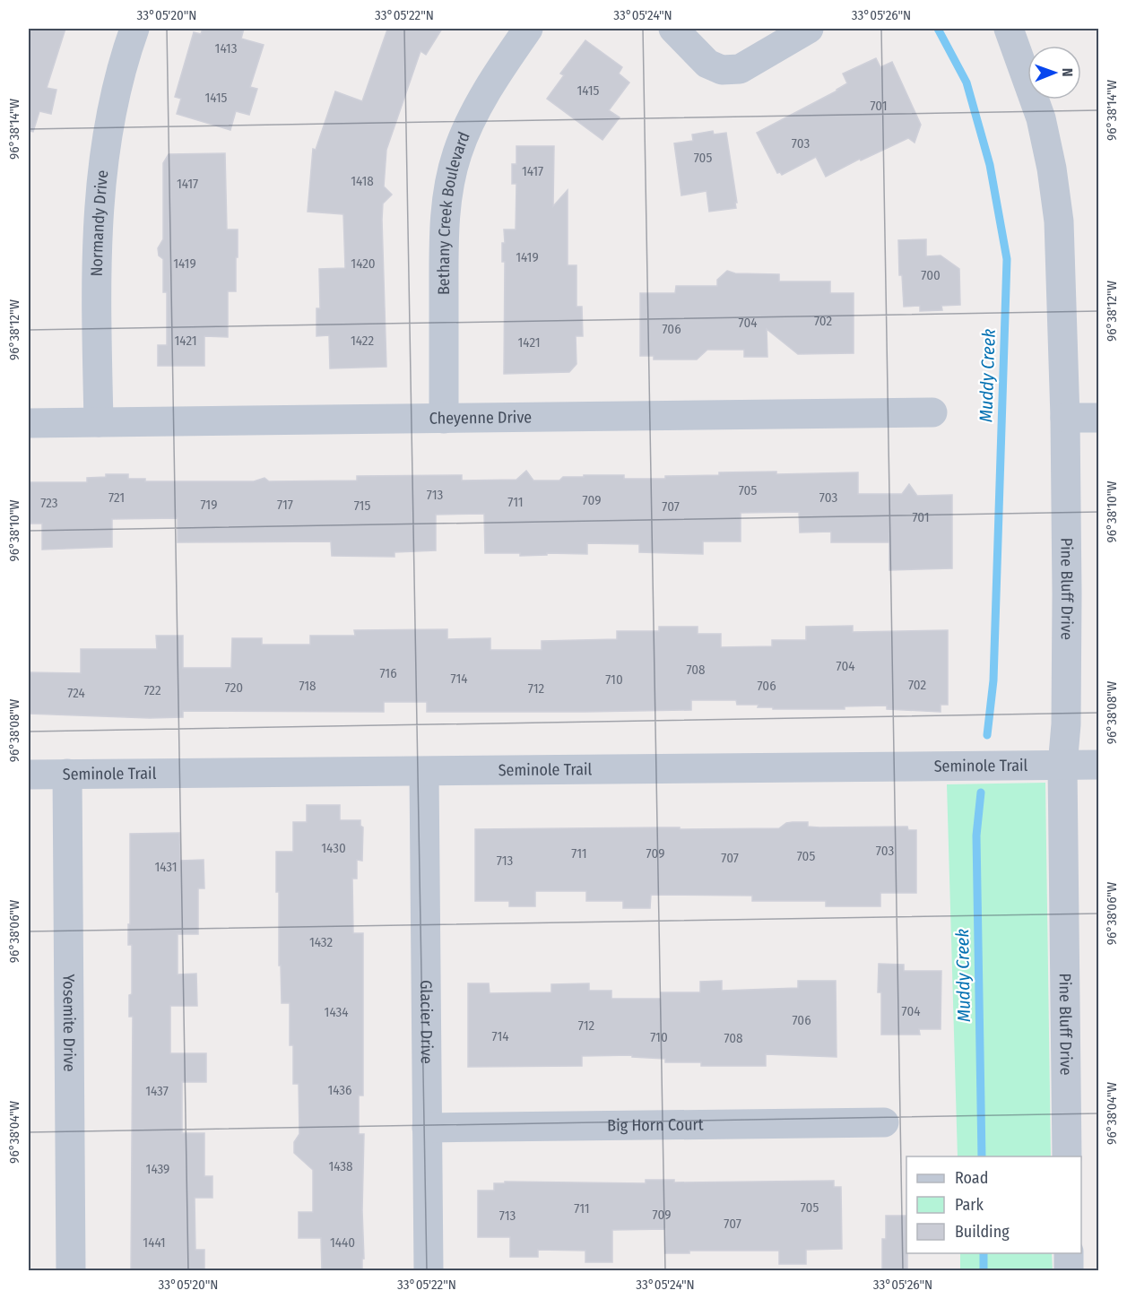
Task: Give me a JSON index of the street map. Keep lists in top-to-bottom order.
{
  "streets": {
    "street": [
      "Bethany Creek Boulevard",
      "Normandy Drive",
      "Cheyenne Drive",
      "Pine Bluff Drive",
      "Seminole Trail",
      "Glacier Drive",
      "Yosemite Drive",
      "Big Horn Court"
    ]
  },
  "crossings": [
    ["Bethany Creek Boulevard", "Cheyenne Drive"],
    ["Normandy Drive", "Cheyenne Drive"],
    ["Pine Bluff Drive", "Seminole Trail"],
    ["Seminole Trail", "Glacier Drive"],
    ["Seminole Trail", "Yosemite Drive"],
    ["Glacier Drive", "Big Horn Court"]
  ],
  "water": ["Muddy Creek"],
  "house_numbers": [
    "1413",
    "1415",
    "1415",
    "701",
    "703",
    "705",
    "1417",
    "1418",
    "1417",
    "1419",
    "1419",
    "1420",
    "700",
    "702",
    "704",
    "706",
    "1421",
    "1422",
    "1421",
    "705",
    "713",
    "721",
    "703",
    "709",
    "711",
    "723",
    "719",
    "717",
    "715",
    "707",
    "701",
    "704",
    "708",
    "716",
    "714",
    "710",
    "702",
    "718",
    "706",
    "720",
    "712",
    "722",
    "724",
    "1430",
    "703",
    "711",
    "709",
    "705",
    "707",
    "713",
    "1431",
    "1432",
    "704",
    "1434",
    "706",
    "712",
    "714",
    "710",
    "708",
    "1436",
    "1437",
    "1438",
    "1439",
    "705",
    "711",
    "709",
    "713",
    "707",
    "1441",
    "1440"
  ],
  "legend": ["Road", "Park", "Building"],
  "north": "right",
  "coordinates": [
    "33°05'20\"N",
    "33°05'22\"N",
    "33°05'24\"N",
    "33°05'26\"N",
    "96°38'14\"W",
    "96°38'12\"W",
    "96°38'10\"W",
    "96°38'08\"W",
    "96°38'06\"W",
    "96°38'04\"W"
  ]
}
